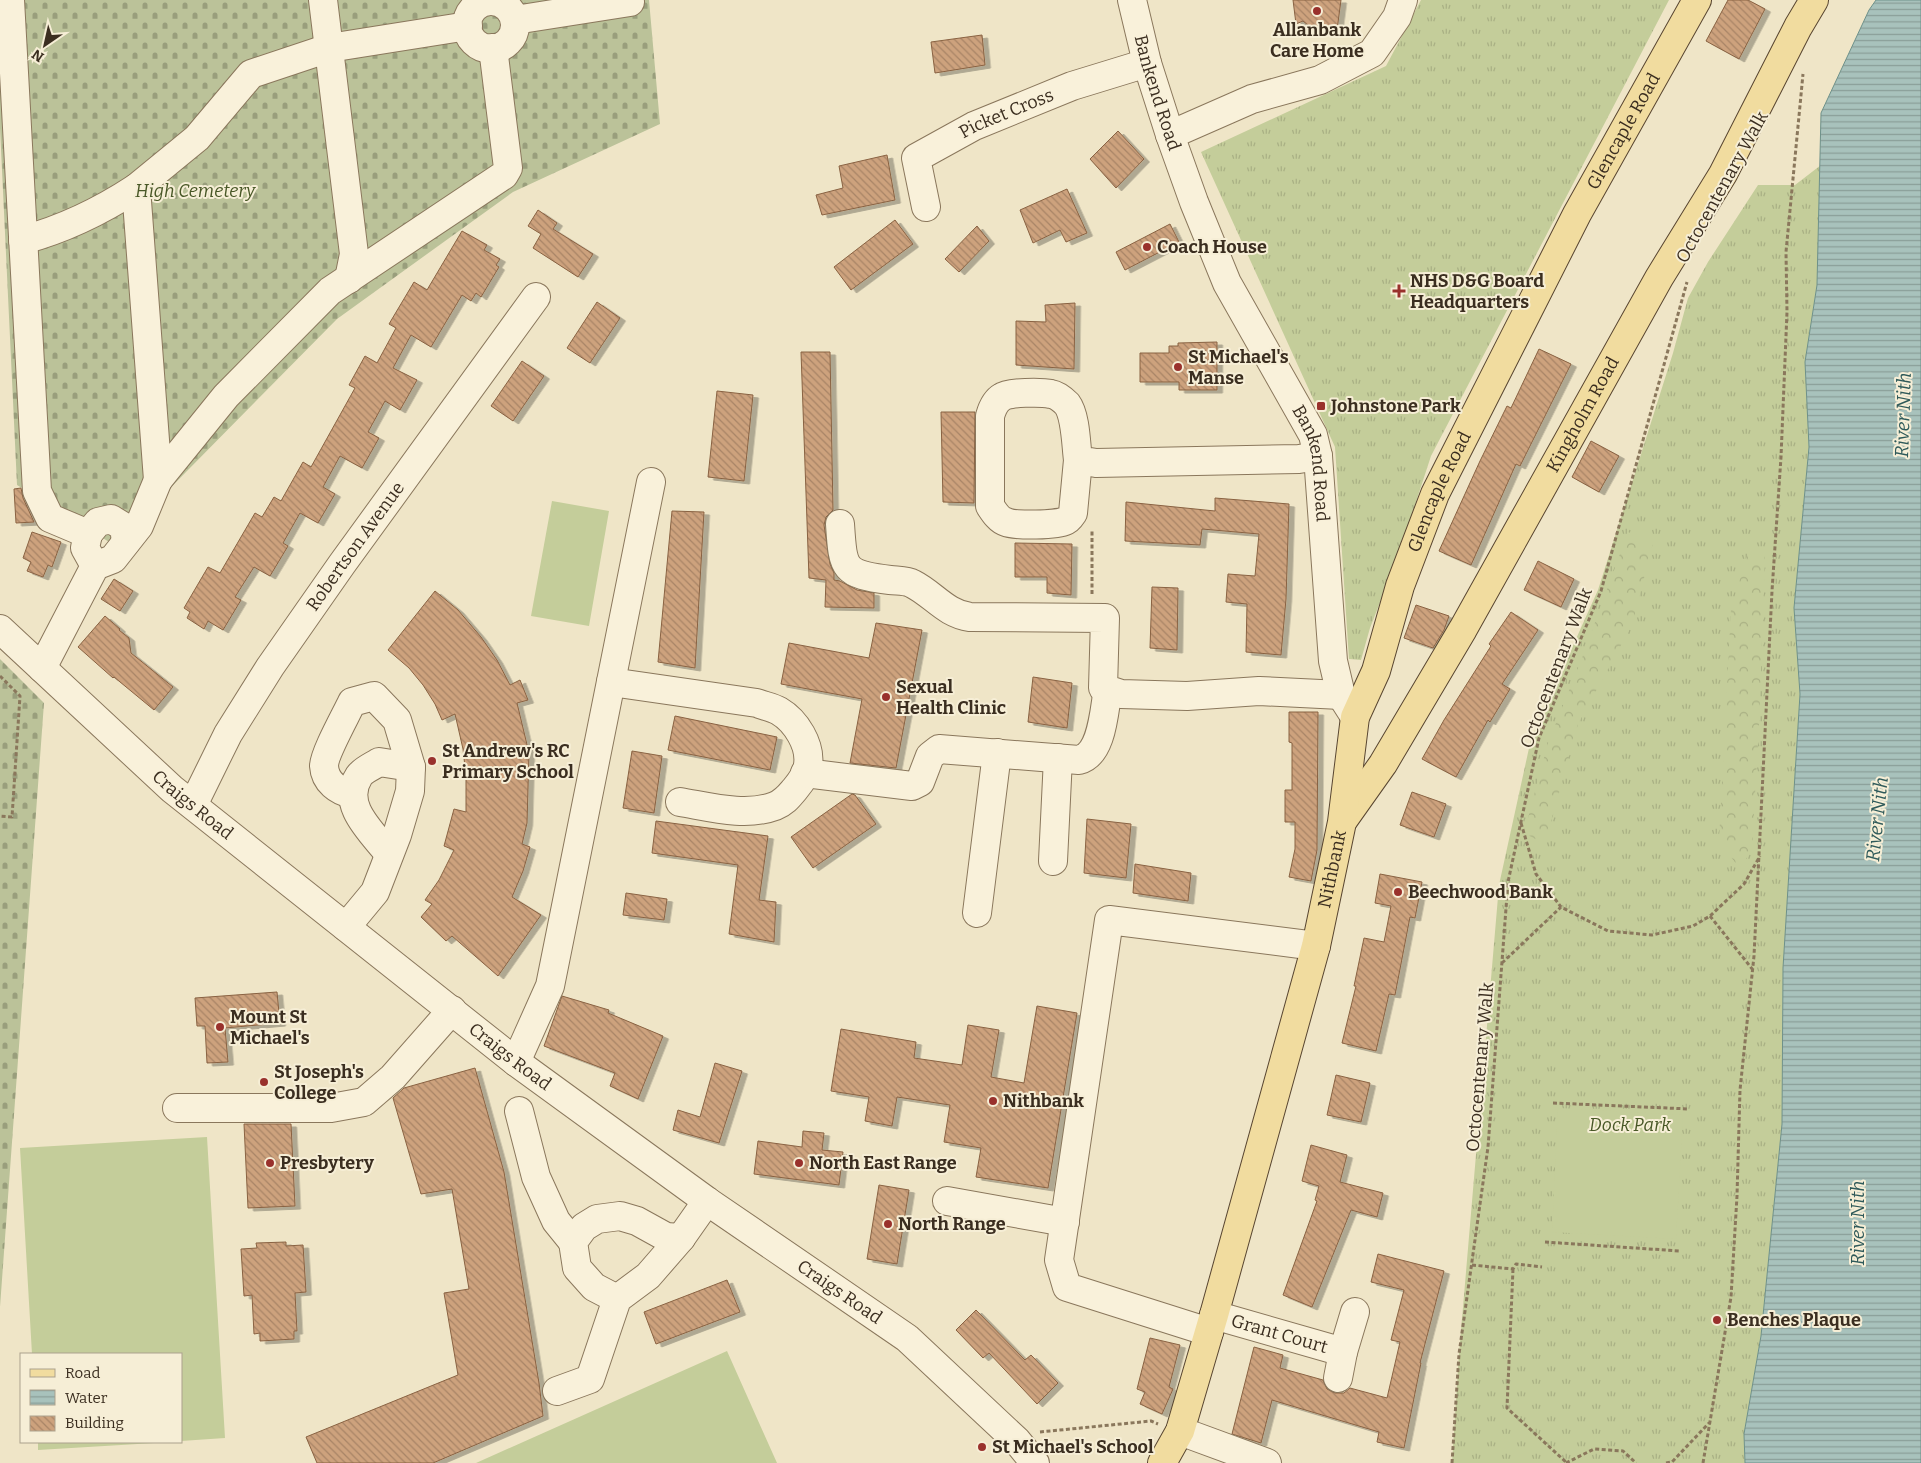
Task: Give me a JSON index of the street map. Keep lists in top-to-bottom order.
{
  "streets": {
    "main road": ["Glencaple Road", "Kingholm Road", "Nithbank"],
    "street": [
      "Bankend Road",
      "Picket Cross",
      "Robertson Avenue",
      "Craigs Road",
      "Grant Court"
    ],
    "path": ["Octocentenary Walk"]
  },
  "crossings": [
    ["Bankend Road", "Picket Cross"],
    ["Bankend Road", "Glencaple Road"],
    ["Glencaple Road", "Kingholm Road"],
    ["Glencaple Road", "Nithbank"],
    ["Kingholm Road", "Nithbank"],
    ["Robertson Avenue", "Craigs Road"],
    ["Nithbank", "Grant Court"]
  ],
  "water": ["River Nith"],
  "parks": ["High Cemetery", "Dock Park"],
  "places": {
    "other": [
      "Allanbank Care Home",
      "Coach House",
      "St Michael's Manse",
      "Sexual Health Clinic",
      "St Andrew's RC Primary School",
      "Beechwood Bank",
      "Mount St Michael's",
      "St Joseph's College",
      "Nithbank",
      "Presbytery",
      "North East Range",
      "North Range",
      "Benches Plaque",
      "St Michael's School"
    ],
    "health": ["NHS D&G Board Headquarters"],
    "transit": ["Johnstone Park"]
  },
  "legend": ["Road", "Water", "Building"],
  "north": "bottom left"
}
